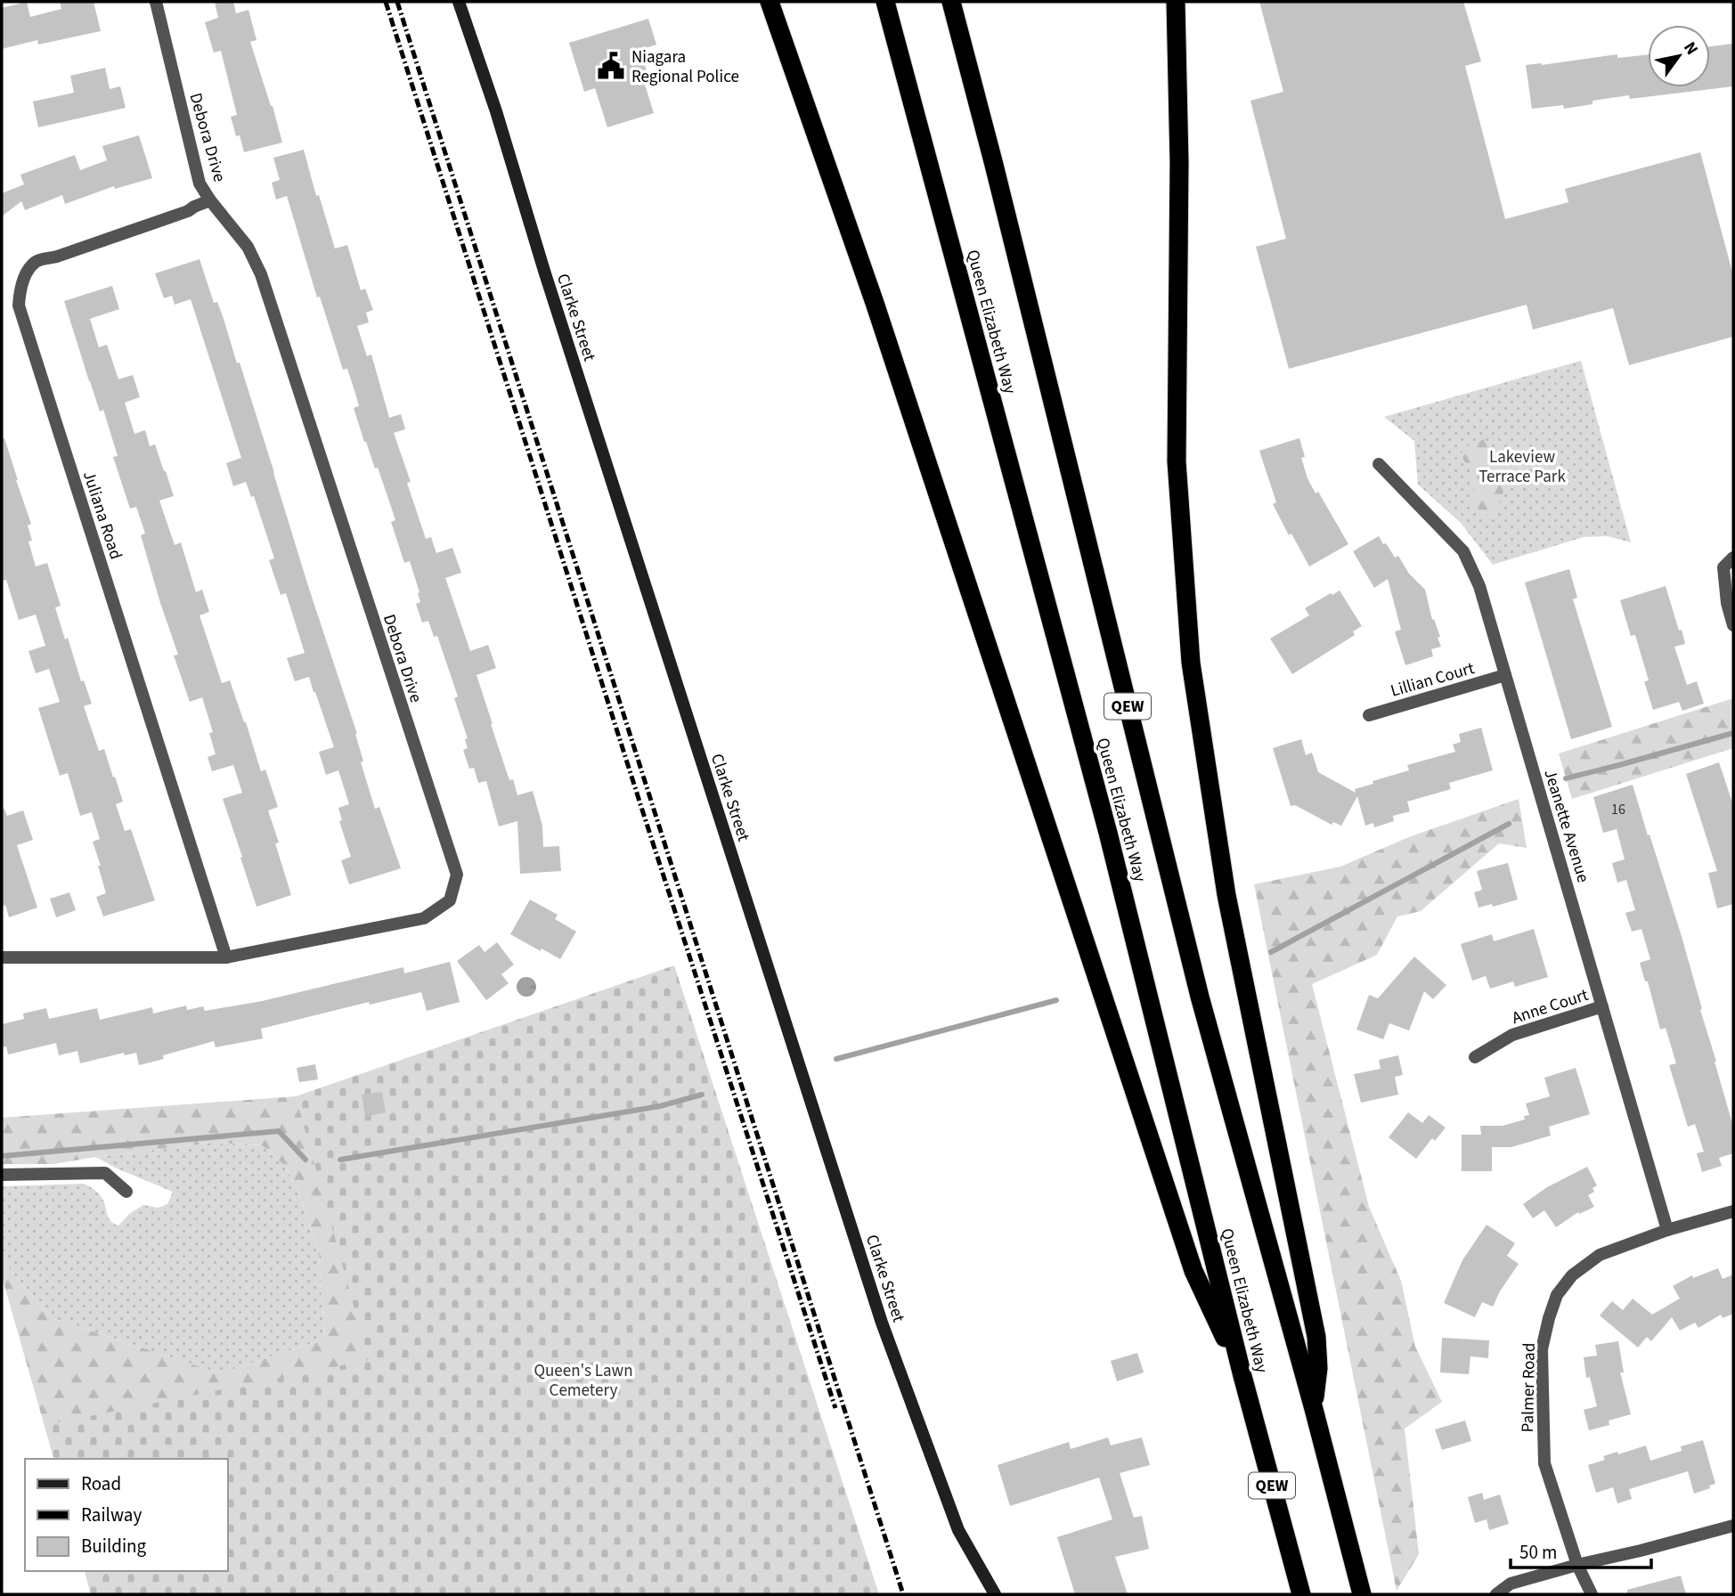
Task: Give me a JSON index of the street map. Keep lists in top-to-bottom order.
{
  "streets": {
    "highway": ["Queen Elizabeth Way", "QEW"],
    "street": [
      "Debora Drive",
      "Clarke Street",
      "Juliana Road",
      "Lillian Court",
      "Jeanette Avenue",
      "Anne Court",
      "Palmer Road"
    ]
  },
  "crossings": [
    ["Debora Drive", "Juliana Road"],
    ["Lillian Court", "Jeanette Avenue"],
    ["Jeanette Avenue", "Anne Court"],
    ["Jeanette Avenue", "Palmer Road"]
  ],
  "parks": ["Lakeview Terrace Park", "Queen's Lawn Cemetery"],
  "places": {
    "public building": ["Niagara Regional Police"]
  },
  "house_numbers": ["16"],
  "legend": ["Road", "Railway", "Building"],
  "scale_bar": "50 m",
  "north": "top right"
}
